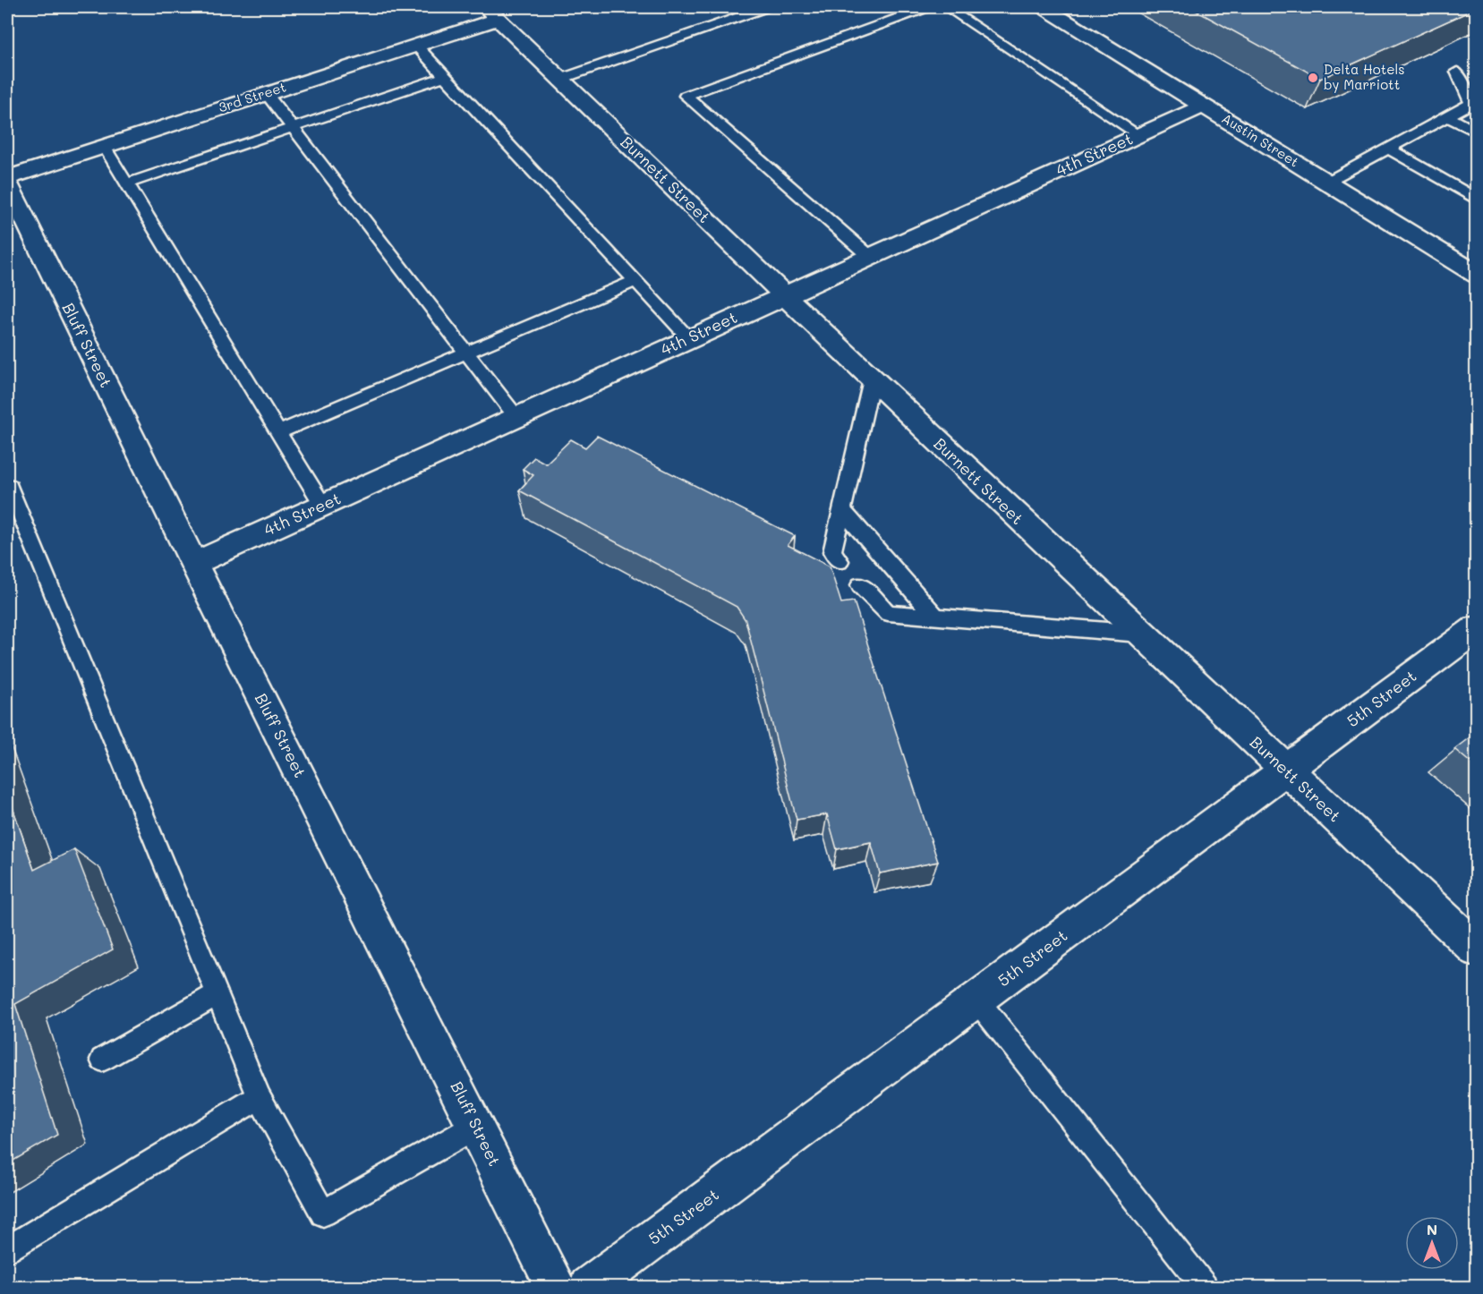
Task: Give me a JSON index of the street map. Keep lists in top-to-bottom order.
{
  "streets": {
    "street": [
      "3rd Street",
      "Austin Street",
      "4th Street",
      "Burnett Street",
      "Bluff Street",
      "5th Street"
    ]
  },
  "crossings": [
    ["3rd Street", "Burnett Street"],
    ["Austin Street", "4th Street"],
    ["4th Street", "Burnett Street"],
    ["4th Street", "Bluff Street"],
    ["Burnett Street", "5th Street"]
  ],
  "places": ["Delta Hotels by Marriott"],
  "north": "top"
}
